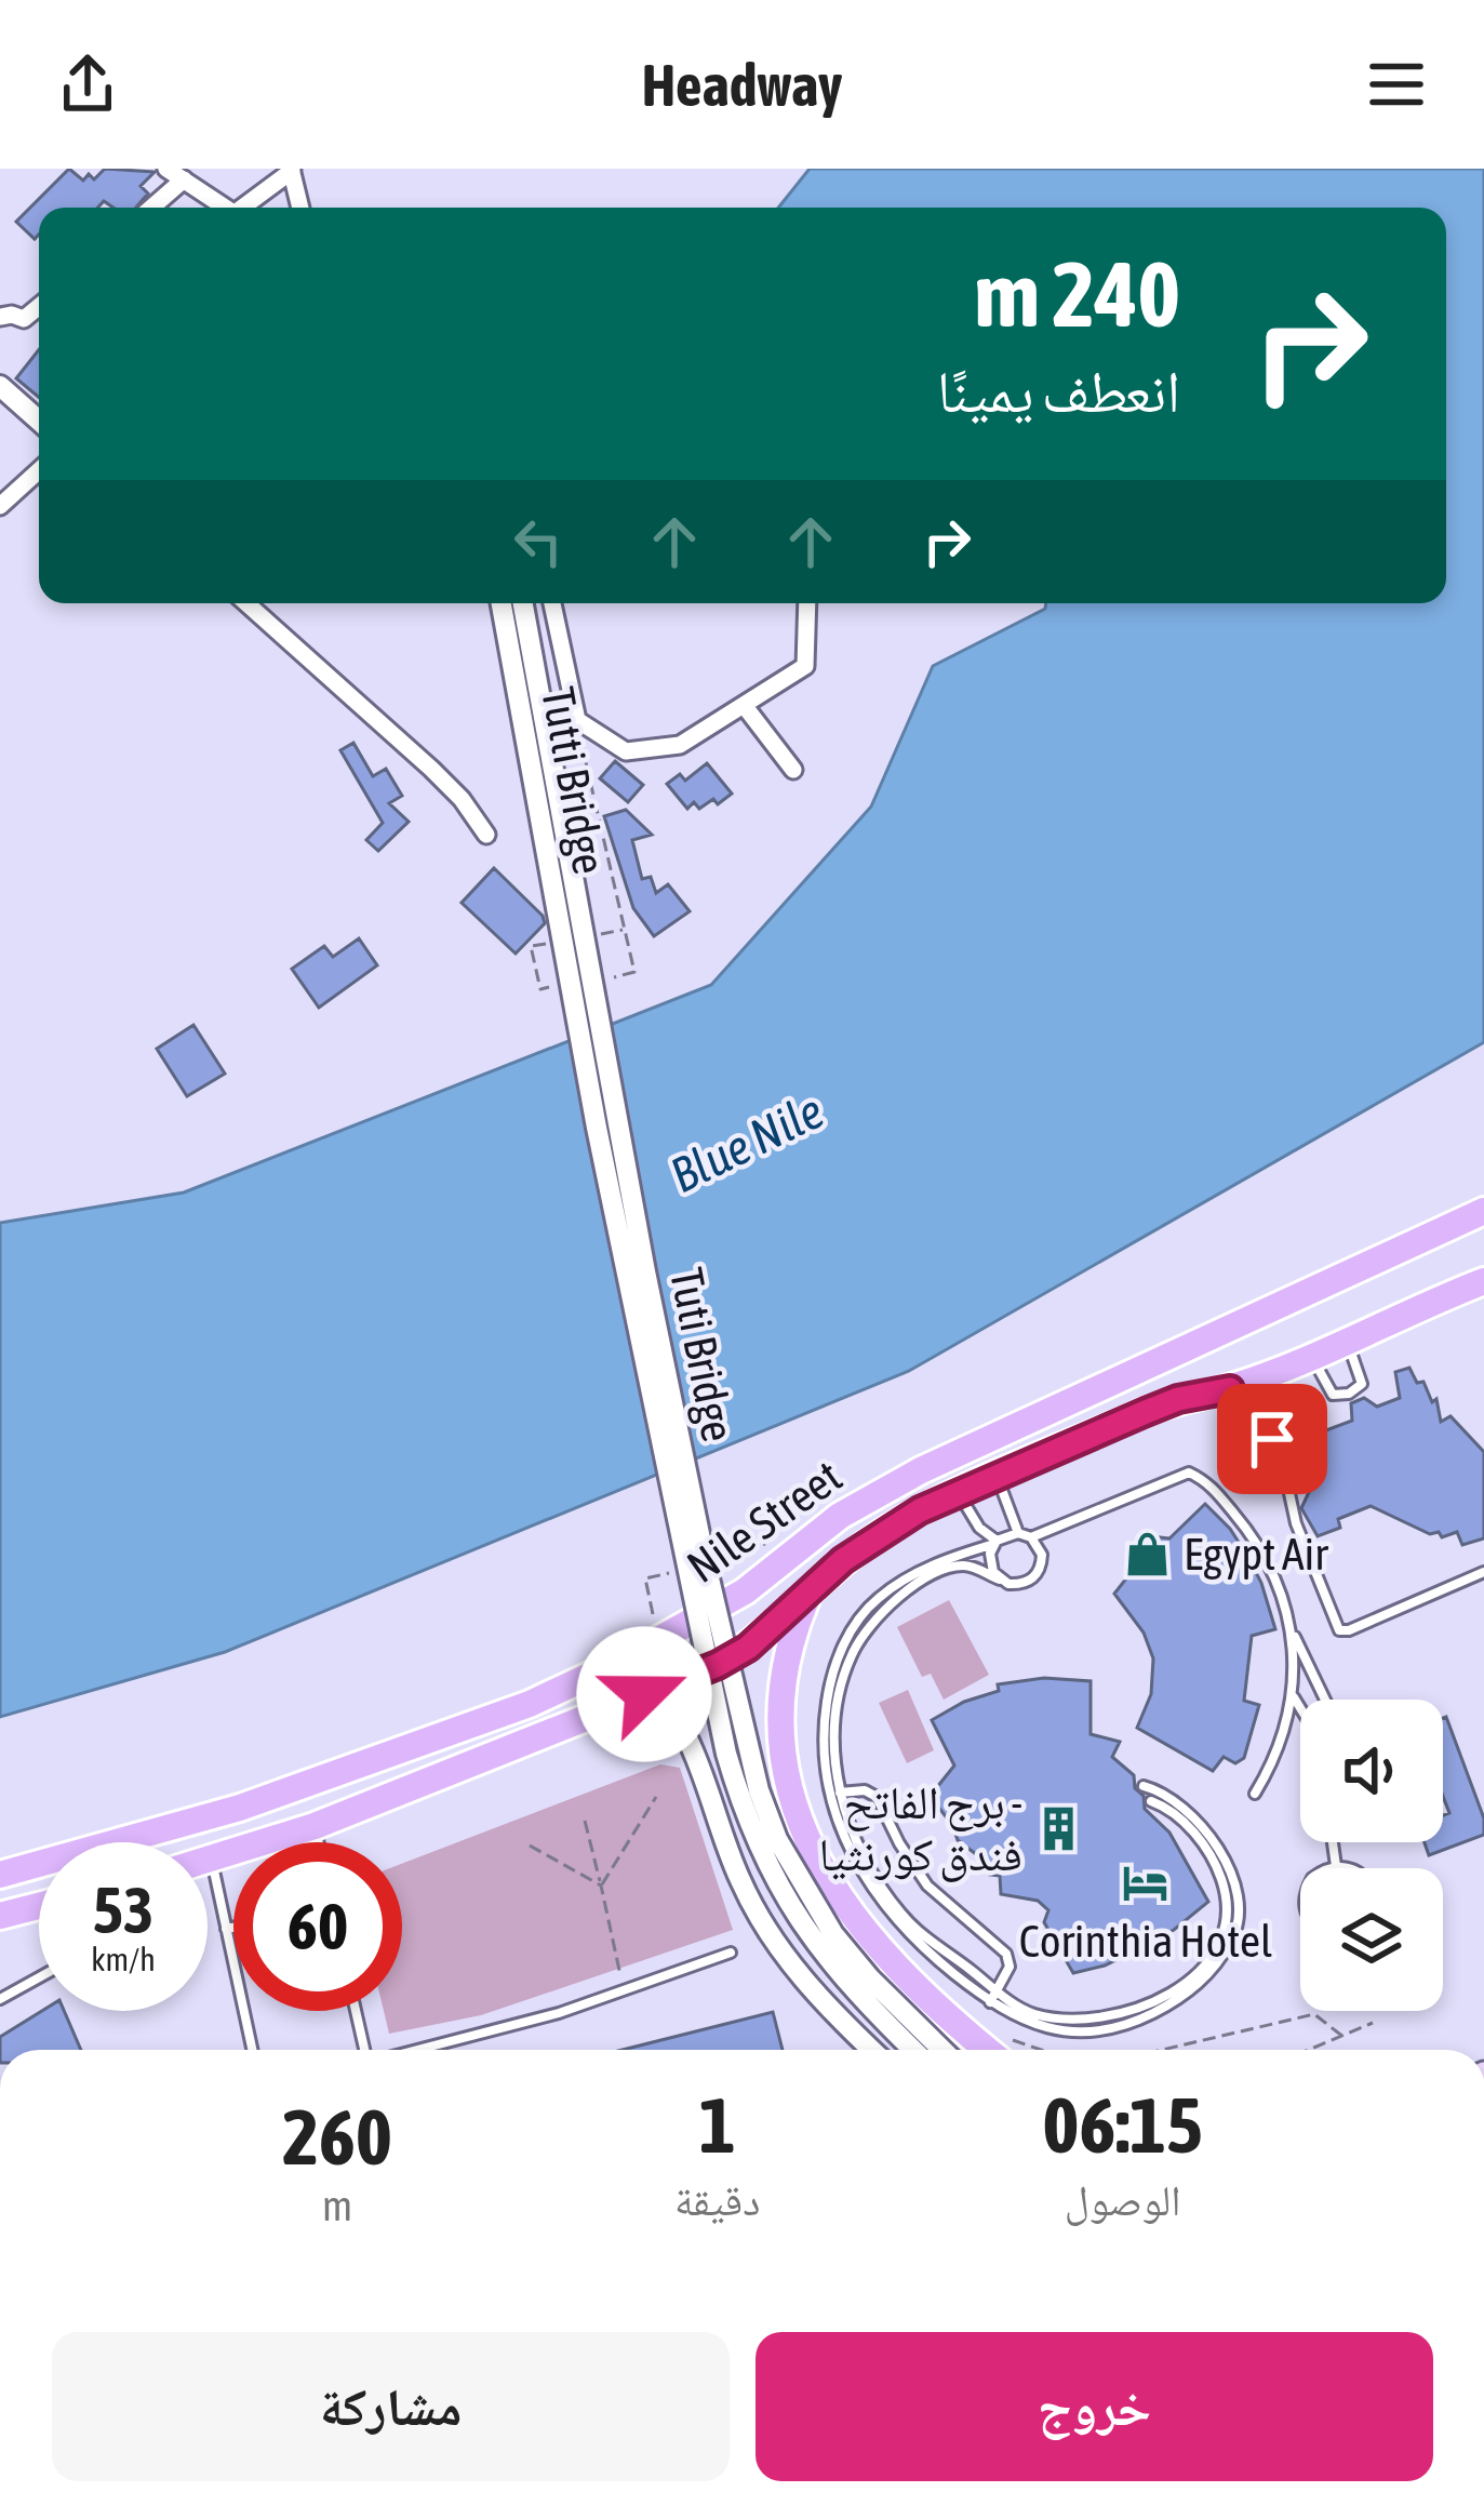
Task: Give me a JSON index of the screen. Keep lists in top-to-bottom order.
{
  "streets": {
    "main road": ["Nile Street"],
    "street": ["Tuti Bridge"]
  },
  "water": ["Blue Nile"],
  "places": {
    "shop": ["Egypt Air"],
    "building": ["برج الفاتح - فندق كورنثيا"],
    "hotel": ["Corinthia Hotel"]
  },
  "page": {
    "header": "Headway",
    "turn": ["240 m", "انعطف يمينًا"],
    "speed": "53 km/h",
    "limit": "60",
    "eta": [
      "06:15",
      "الوصول",
      "1",
      "دقيقة",
      "260",
      "m"
    ],
    "buttons": ["خروج", "مشاركة"]
  }
}
